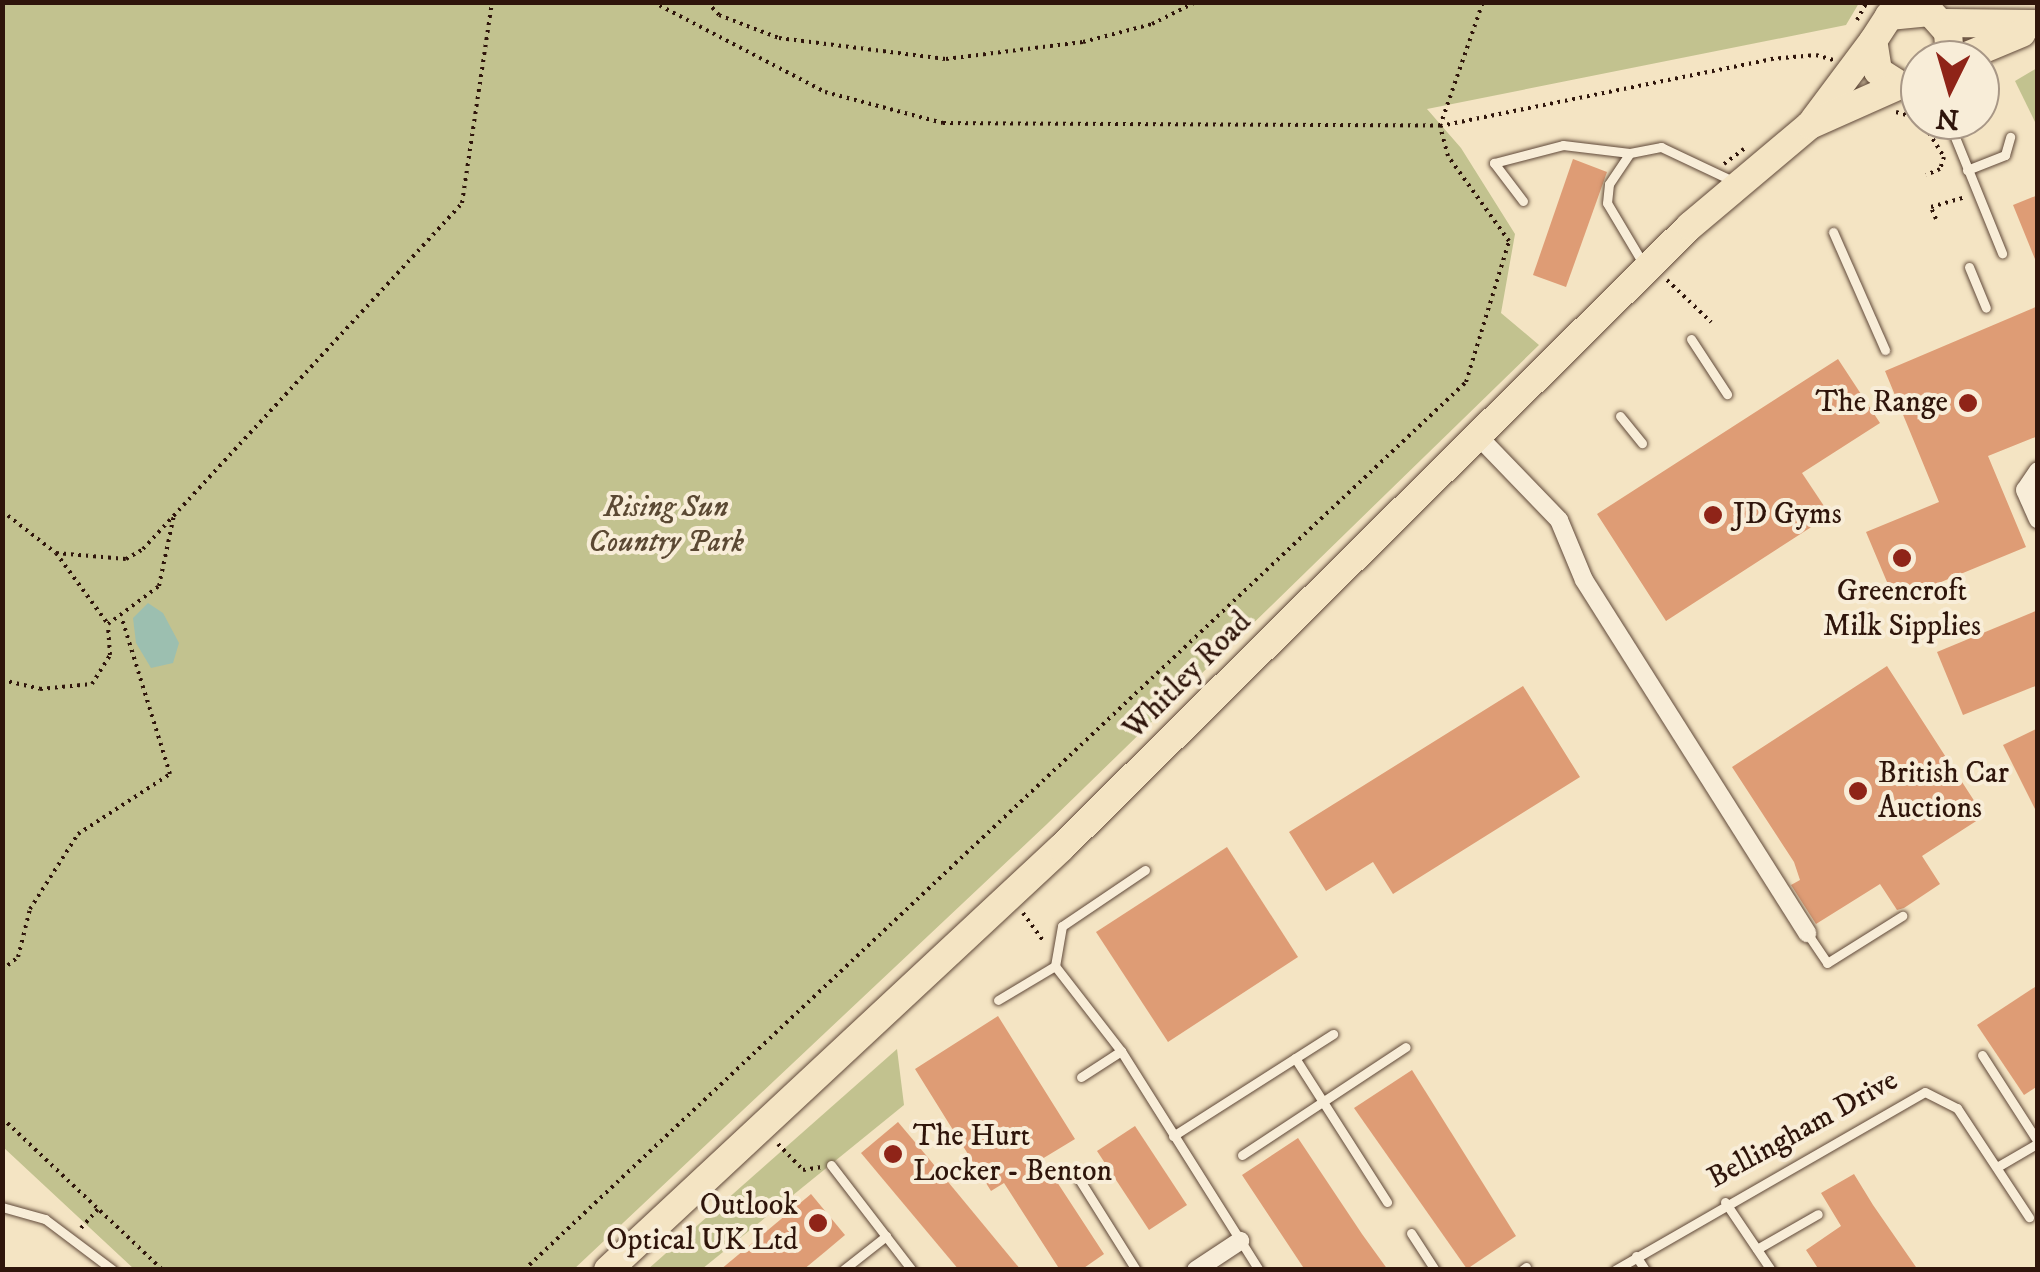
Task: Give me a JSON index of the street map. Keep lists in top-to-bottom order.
{
  "streets": {
    "main road": ["Whitley Road"],
    "lane": ["Bellingham Drive"]
  },
  "parks": ["Rising Sun Country Park"],
  "places": [
    "The Range",
    "JD Gyms",
    "Greencroft Milk Sipplies",
    "British Car Auctions",
    "The Hurt Locker - Benton",
    "Outlook Optical UK Ltd"
  ],
  "north": "bottom"
}
